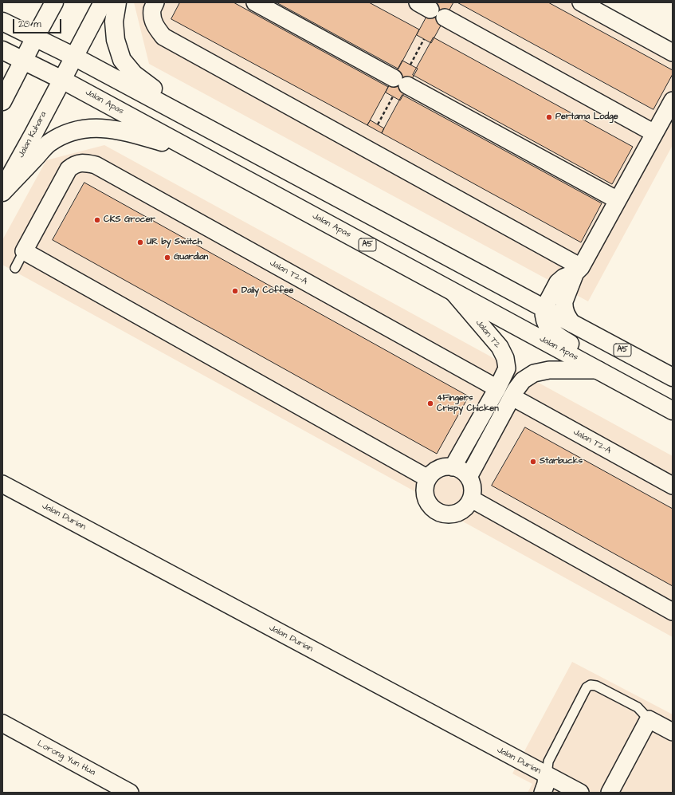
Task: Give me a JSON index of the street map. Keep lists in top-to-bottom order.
{
  "streets": {
    "main road": ["Jalan Apas", "Jalan Kuhara", "A5"],
    "street": [
      "Jalan T2-A",
      "Jalan T2",
      "Jalan Durian",
      "Lorong Yun Hua"
    ]
  },
  "crossings": [
    ["Jalan Apas", "Jalan Kuhara"],
    ["Jalan Apas", "A5"],
    ["Jalan Apas", "Jalan T2"],
    ["Jalan Kuhara", "A5"],
    ["Jalan T2-A", "Jalan T2"]
  ],
  "places": [
    "Pertama Lodge",
    "CKS Grocer",
    "UR by Switch",
    "Guardian",
    "Daily Coffee",
    "4Fingers Crispy Chicken",
    "Starbucks"
  ],
  "scale_bar": "20 m"
}
